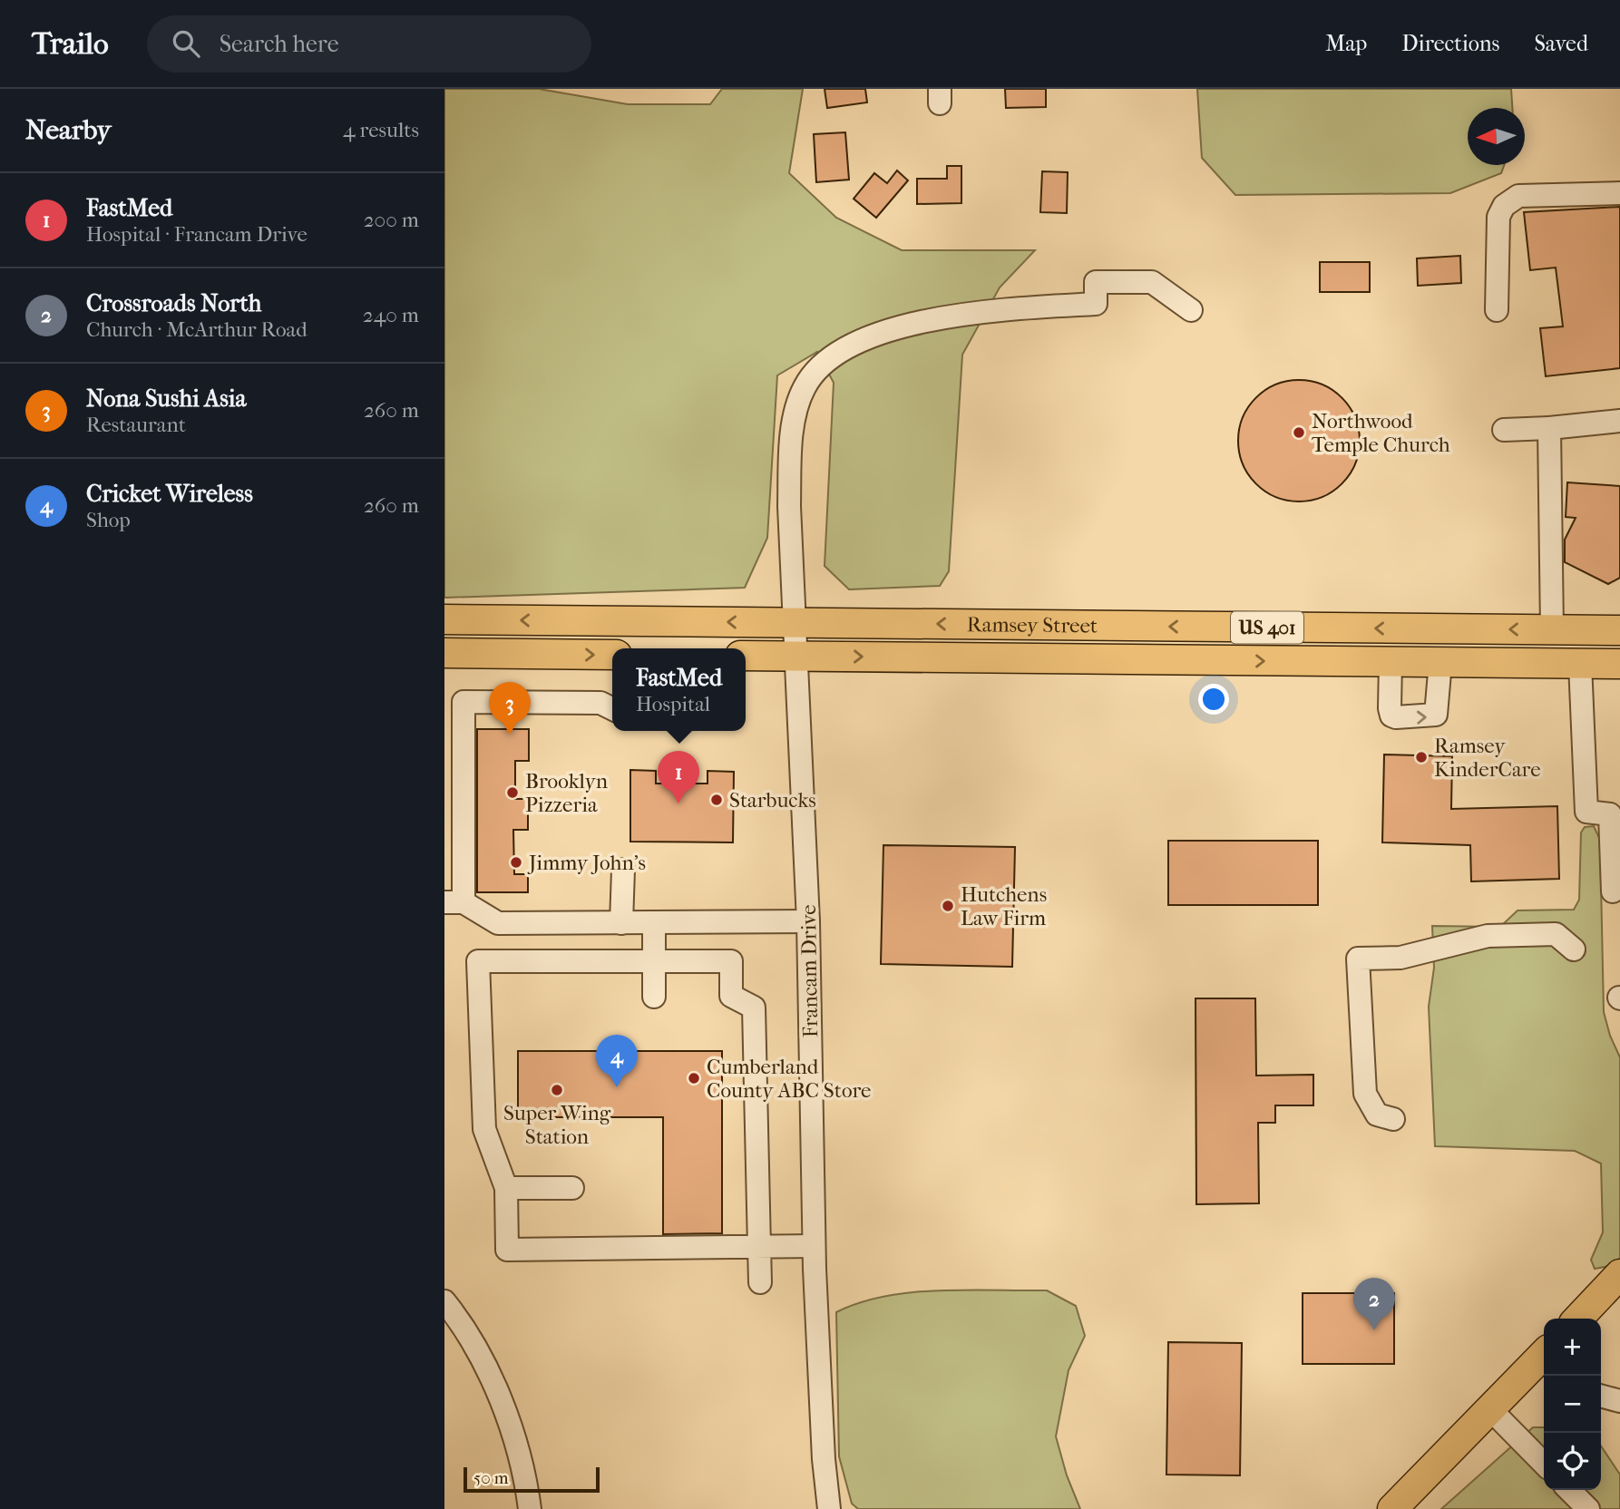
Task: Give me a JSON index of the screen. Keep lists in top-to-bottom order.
{
  "streets": {
    "main road": ["Ramsey Street", "US 401"],
    "street": ["Francam Drive"]
  },
  "crossings": [
    ["Ramsey Street", "Francam Drive"]
  ],
  "places": [
    "Northwood Temple Church",
    "Ramsey KinderCare",
    "Brooklyn Pizzeria",
    "Starbucks",
    "Jimmy John's",
    "Hutchens Law Firm",
    "Cumberland County ABC Store",
    "Super Wing Station"
  ],
  "scale_bar": "50 m",
  "north": "left",
  "page": {
    "header": "Trailo",
    "search": "Search here",
    "nav": ["Map", "Directions", "Saved"],
    "heading": ["Nearby", "4 results"],
    "list": [
      {
        "mark": "1",
        "name": "FastMed",
        "note": "Hospital · Francam Drive",
        "value": "200 m"
      },
      {
        "mark": "2",
        "name": "Crossroads North",
        "note": "Church · McArthur Road",
        "value": "240 m"
      },
      {
        "mark": "3",
        "name": "Nona Sushi Asia",
        "note": "Restaurant",
        "value": "260 m"
      },
      {
        "mark": "4",
        "name": "Cricket Wireless",
        "note": "Shop",
        "value": "260 m"
      }
    ],
    "popup": ["FastMed", "Hospital"],
    "pins": [
      "3",
      "1",
      "4",
      "2"
    ],
    "map_buttons": ["+", "−"],
    "scale": "50 m"
  }
}
